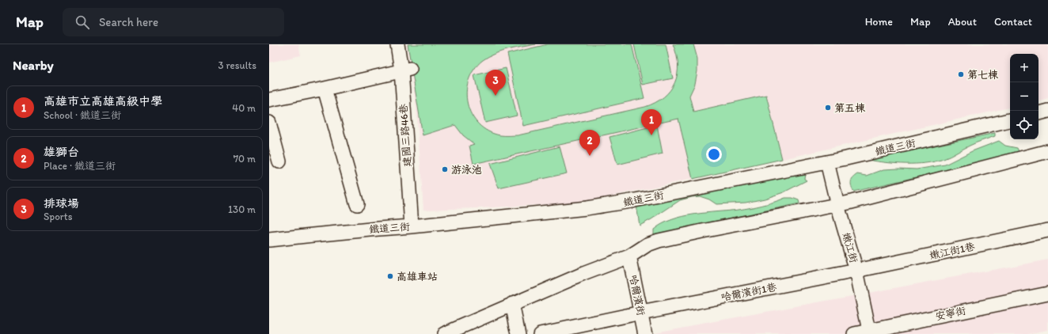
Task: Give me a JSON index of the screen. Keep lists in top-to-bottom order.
{
  "streets": {
    "street": [
      "建國三路46巷",
      "鐵道三街",
      "嫩江街",
      "嫩江街1巷",
      "哈爾濱街1巷",
      "哈爾濱街",
      "安寧街"
    ]
  },
  "crossings": [
    ["建國三路46巷", "鐵道三街"],
    ["鐵道三街", "嫩江街"],
    ["嫩江街", "嫩江街1巷"],
    ["嫩江街", "哈爾濱街1巷"],
    ["嫩江街", "安寧街"],
    ["嫩江街1巷", "哈爾濱街1巷"],
    ["哈爾濱街1巷", "哈爾濱街"]
  ],
  "places": [
    "第七棟",
    "第五棟",
    "游泳池",
    "高雄車站"
  ],
  "page": {
    "header": "Map",
    "search": "Search here",
    "nav": [
      "Home",
      "Map",
      "About",
      "Contact"
    ],
    "heading": ["Nearby", "3 results"],
    "map_buttons": ["+", "−"],
    "pins": ["3", "1", "2"],
    "list": [
      {
        "mark": "1",
        "name": "高雄市立高雄高級中學",
        "note": "School · 鐵道三街",
        "value": "40 m"
      },
      {
        "mark": "2",
        "name": "雄獅台",
        "note": "Place · 鐵道三街",
        "value": "70 m"
      },
      {
        "mark": "3",
        "name": "排球場",
        "note": "Sports",
        "value": "130 m"
      }
    ]
  }
}
